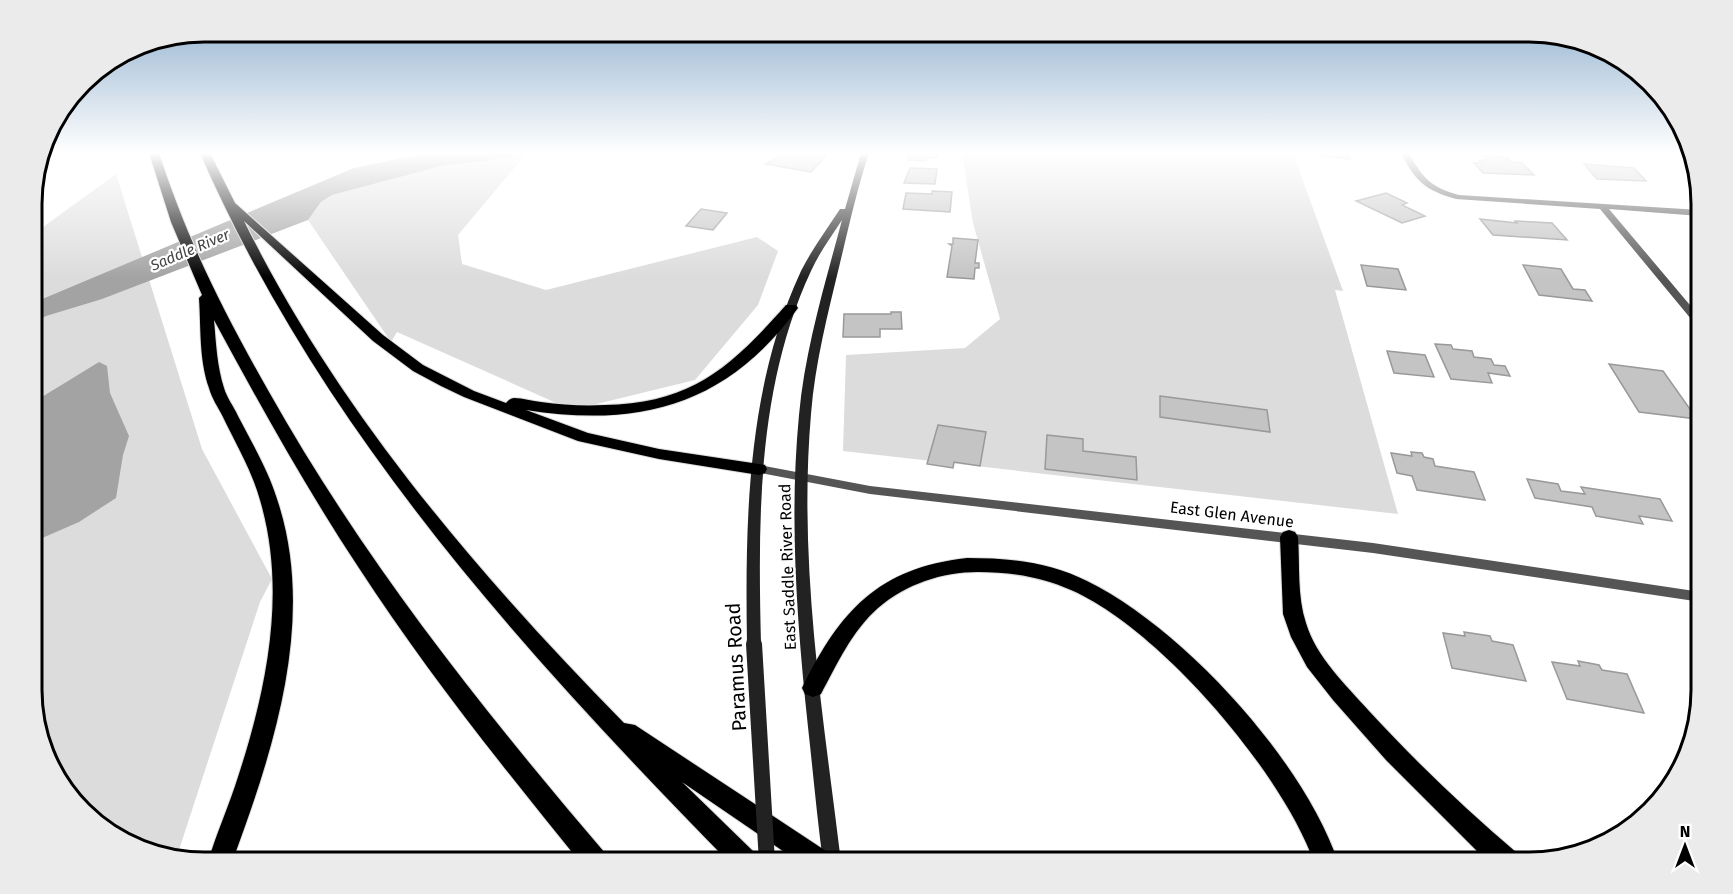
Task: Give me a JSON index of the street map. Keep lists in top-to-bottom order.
{
  "streets": {
    "main road": ["East Saddle River Road", "Paramus Road"],
    "street": ["East Glen Avenue"]
  },
  "crossings": [
    ["East Glen Avenue", "East Saddle River Road"],
    ["East Glen Avenue", "Paramus Road"],
    ["East Saddle River Road", "Paramus Road"]
  ],
  "water": ["Saddle River"],
  "north": "top"
}
